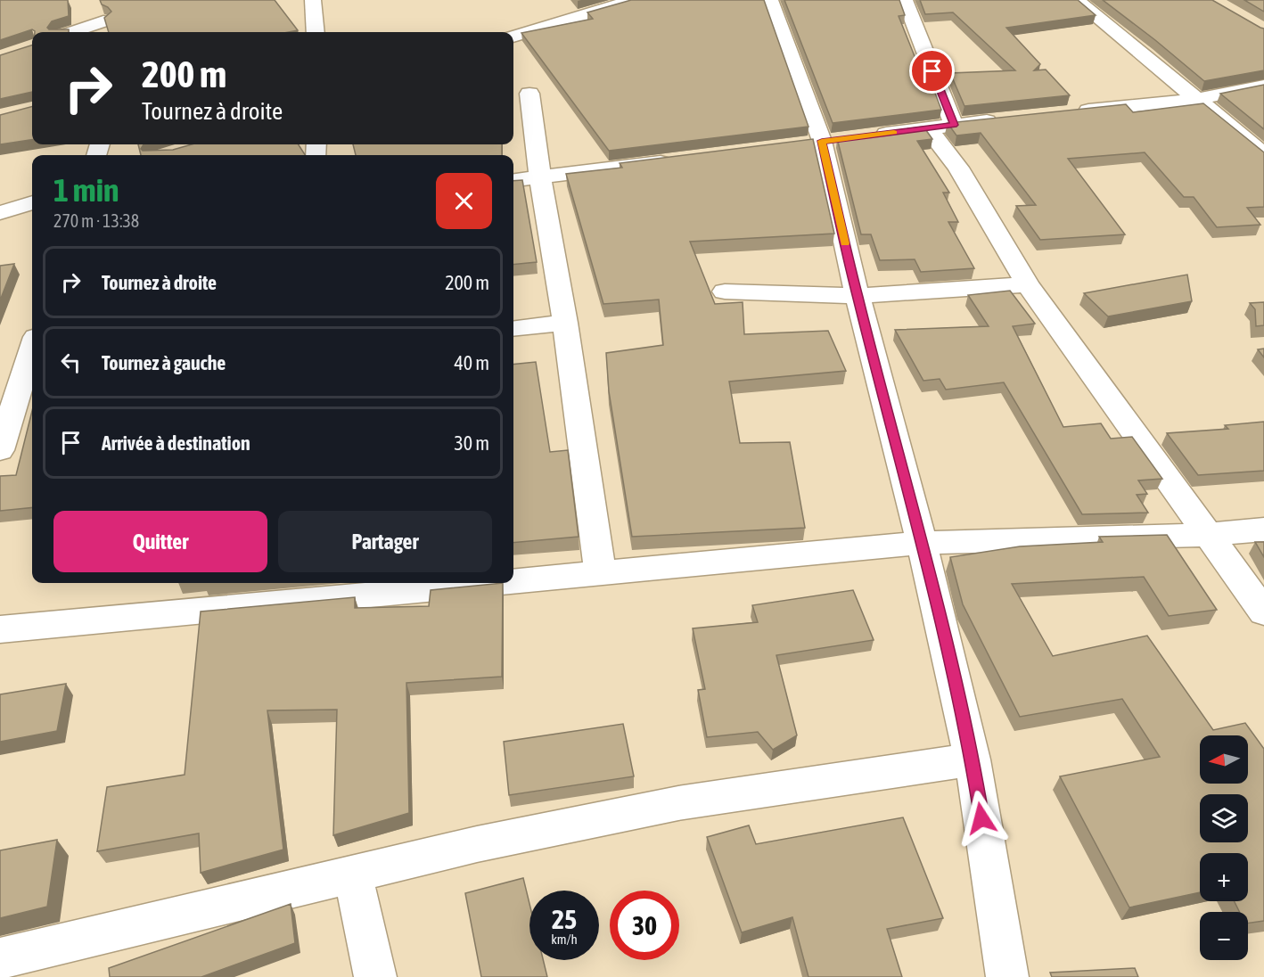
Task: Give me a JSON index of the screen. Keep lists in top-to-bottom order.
{
  "north": "left",
  "page": {
    "turn": ["200 m", "Tournez à droite"],
    "heading": ["1 min", "270 m · 13:38"],
    "list": [
      {
        "name": "Tournez à droite",
        "value": "200 m"
      },
      {
        "name": "Tournez à gauche",
        "value": "40 m"
      },
      {
        "name": "Arrivée à destination",
        "value": "30 m"
      }
    ],
    "buttons": ["Quitter", "Partager"],
    "map_buttons": ["+", "−"],
    "speed": "25 km/h",
    "limit": "30"
  }
}
